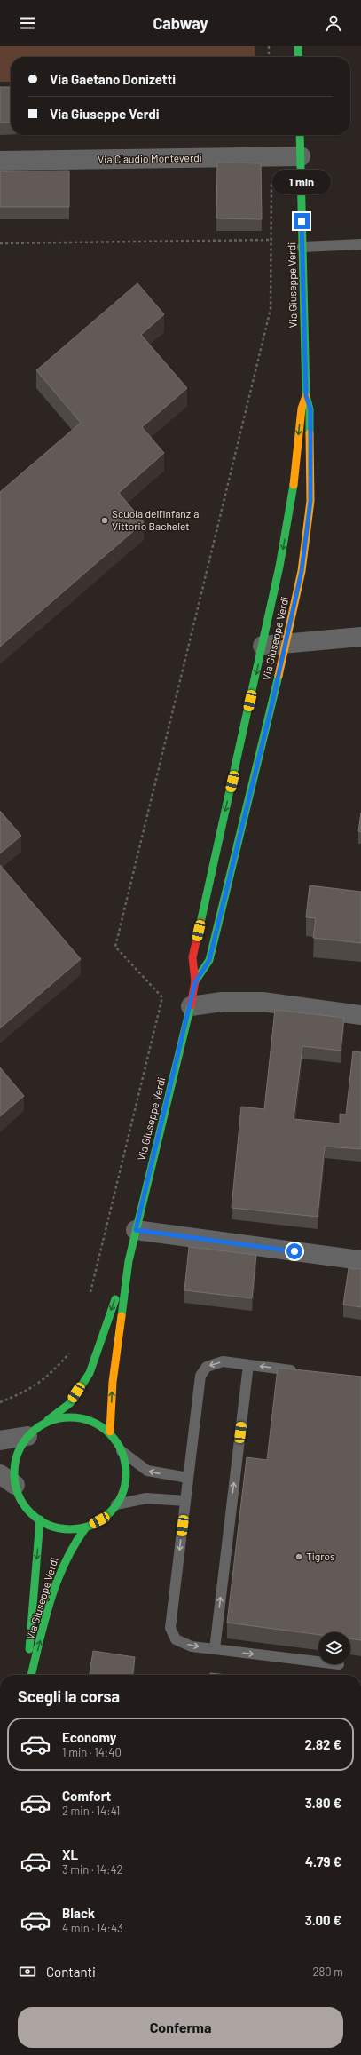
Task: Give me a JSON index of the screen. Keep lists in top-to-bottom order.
{
  "streets": {
    "street": ["Via Claudio Monteverdi", "Via Giuseppe Verdi"]
  },
  "crossings": [
    ["Via Claudio Monteverdi", "Via Giuseppe Verdi"]
  ],
  "places": ["Scuola dell'infanzia Vittorio Bachelet", "Tigros"],
  "page": {
    "header": "Cabway",
    "banner": ["Via Gaetano Donizetti", "Via Giuseppe Verdi"],
    "bubble": "1 min",
    "heading": "Scegli la corsa",
    "list": [
      {
        "name": "Economy",
        "note": "1 min · 14:40",
        "value": "2.82 €"
      },
      {
        "name": "Comfort",
        "note": "2 min · 14:41",
        "value": "3.80 €"
      },
      {
        "name": "XL",
        "note": "3 min · 14:42",
        "value": "4.79 €"
      },
      {
        "name": "Black",
        "note": "4 min · 14:43",
        "value": "3.00 €"
      }
    ],
    "pay": ["Contanti", "280 m"],
    "buttons": "Conferma"
  }
}
